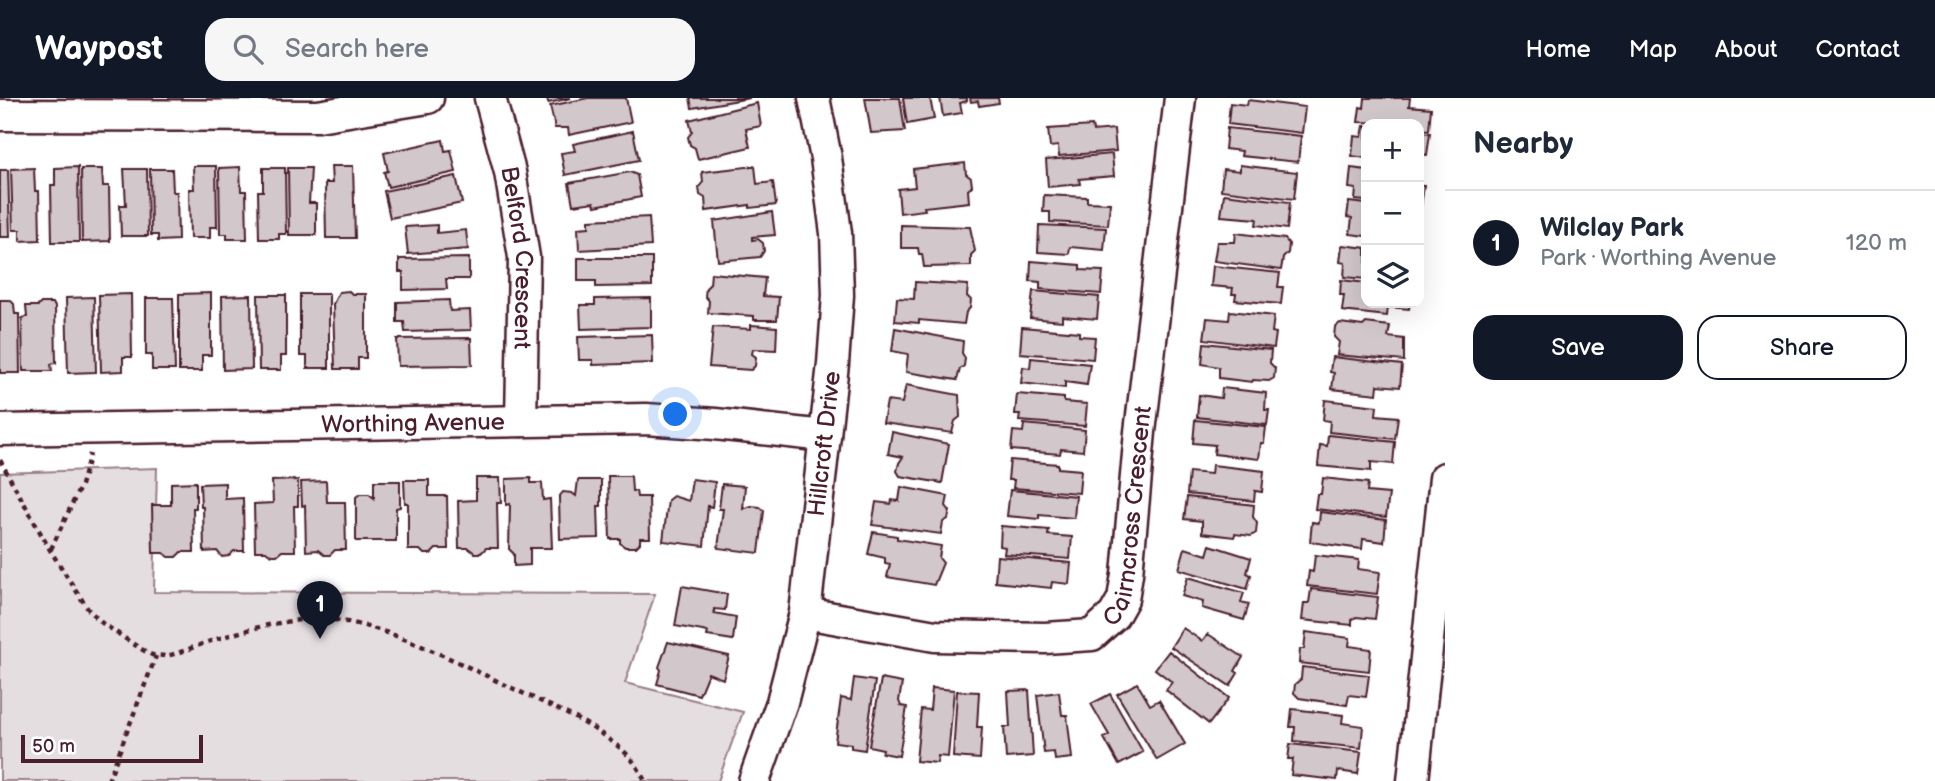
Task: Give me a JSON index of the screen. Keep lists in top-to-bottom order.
{
  "streets": {
    "street": [
      "Belford Crescent",
      "Worthing Avenue",
      "Hillcroft Drive",
      "Cairncross Crescent"
    ]
  },
  "crossings": [
    ["Belford Crescent", "Worthing Avenue"],
    ["Worthing Avenue", "Hillcroft Drive"],
    ["Hillcroft Drive", "Cairncross Crescent"]
  ],
  "scale_bar": "50 m",
  "page": {
    "header": "Waypost",
    "search": "Search here",
    "nav": [
      "Home",
      "Map",
      "About",
      "Contact"
    ],
    "heading": "Nearby",
    "map_buttons": ["+", "−"],
    "list": [
      {
        "mark": "1",
        "name": "Wilclay Park",
        "note": "Park · Worthing Avenue",
        "value": "120 m"
      }
    ],
    "buttons": ["Save", "Share"],
    "pins": "1",
    "scale": "50 m"
  }
}
